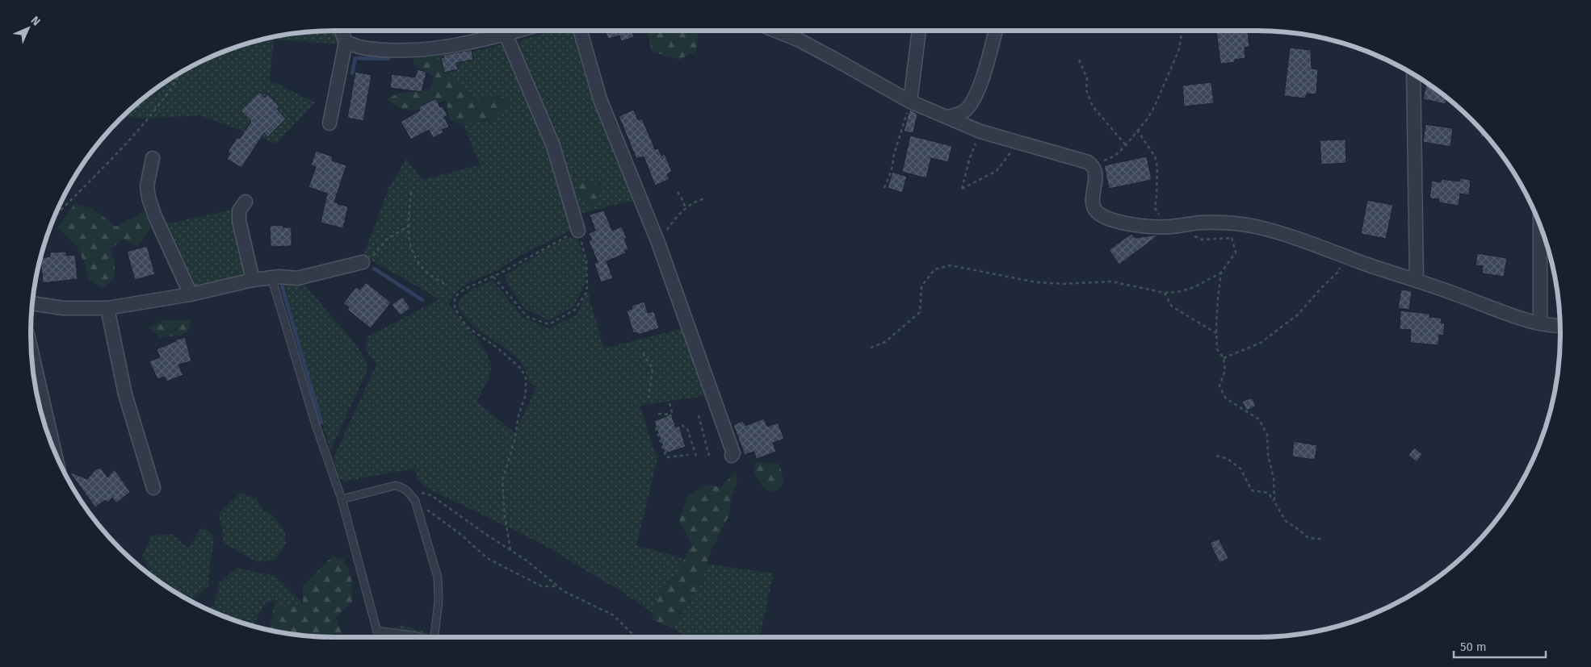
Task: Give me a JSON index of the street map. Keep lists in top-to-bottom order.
{
  "scale_bar": "50 m",
  "north": "top right"
}
